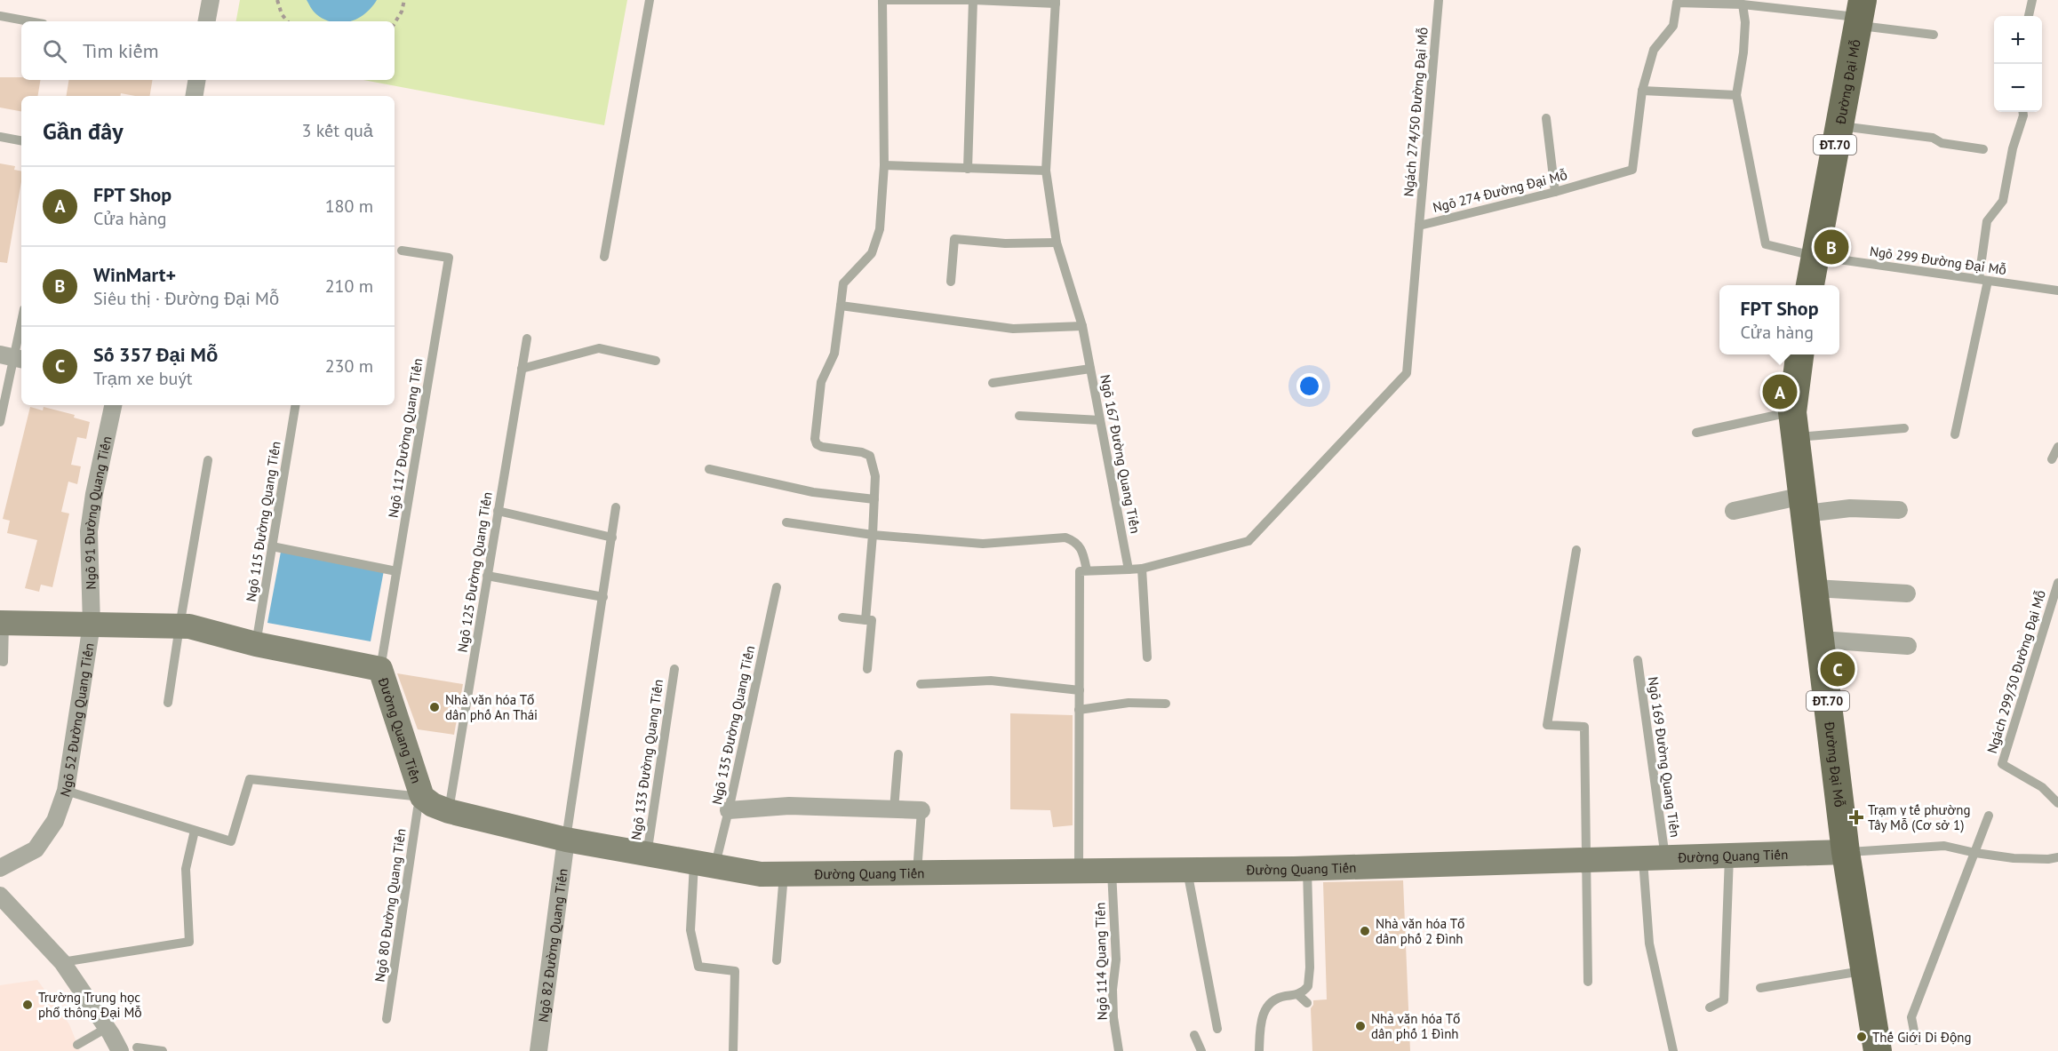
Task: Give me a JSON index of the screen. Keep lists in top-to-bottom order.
{
  "streets": {
    "main road": ["Đường Đại Mỗ", "ĐT.70"],
    "street": [
      "Ngõ 91 Đường Quang Tiến",
      "Ngõ 52 Đường Quang Tiến",
      "Đường Quang Tiến",
      "Ngõ 82 Đường Quang Tiến"
    ],
    "lane": [
      "Ngách 274/50 Đường Đại Mỗ",
      "Ngõ 274 Đường Đại Mỗ",
      "Ngõ 299 Đường Đại Mỗ",
      "Ngõ 117 Đường Quang Tiến",
      "Ngõ 167 Đường Quang Tiến",
      "Ngõ 115 Đường Quang Tiến",
      "Ngõ 125 Đường Quang Tiến",
      "Ngách 299/30 Đường Đại Mỗ",
      "Ngõ 135 Đường Quang Tiến",
      "Ngõ 169 Đường Quang Tiến",
      "Ngõ 133 Đường Quang Tiến",
      "Ngõ 80 Đường Quang Tiến",
      "Ngõ 114 Quang Tiến"
    ]
  },
  "crossings": [
    ["Đường Đại Mỗ", "Ngõ 274 Đường Đại Mỗ"],
    ["Đường Đại Mỗ", "Ngõ 299 Đường Đại Mỗ"],
    ["Đường Đại Mỗ", "Đường Quang Tiến"],
    ["Ngách 274/50 Đường Đại Mỗ", "Ngõ 274 Đường Đại Mỗ"],
    ["Ngõ 274 Đường Đại Mỗ", "Ngõ 167 Đường Quang Tiến"],
    ["Ngõ 117 Đường Quang Tiến", "Đường Quang Tiến"],
    ["Ngõ 91 Đường Quang Tiến", "Ngõ 52 Đường Quang Tiến"],
    ["Ngõ 91 Đường Quang Tiến", "Đường Quang Tiến"],
    ["Ngõ 115 Đường Quang Tiến", "Đường Quang Tiến"],
    ["Ngõ 125 Đường Quang Tiến", "Đường Quang Tiến"],
    ["Ngõ 52 Đường Quang Tiến", "Đường Quang Tiến"],
    ["Ngõ 52 Đường Quang Tiến", "Ngõ 80 Đường Quang Tiến"],
    ["Ngõ 135 Đường Quang Tiến", "Đường Quang Tiến"],
    ["Đường Quang Tiến", "Ngõ 169 Đường Quang Tiến"],
    ["Đường Quang Tiến", "Ngõ 133 Đường Quang Tiến"],
    ["Đường Quang Tiến", "Ngõ 80 Đường Quang Tiến"],
    ["Đường Quang Tiến", "Ngõ 82 Đường Quang Tiến"],
    ["Đường Quang Tiến", "Ngõ 114 Quang Tiến"]
  ],
  "places": {
    "other": [
      "Nhà văn hóa Tổ dân phố An Thái",
      "Nhà văn hóa Tổ dân phố 2 Đình",
      "Trường Trung học phổ thông Đại Mỗ",
      "Nhà văn hóa Tổ dân phố 1 Đình",
      "Thế Giới Di Động"
    ],
    "health": ["Trạm y tế phường Tây Mỗ (Cơ sở 1)"]
  },
  "page": {
    "map_buttons": ["+", "−"],
    "search": "Tìm kiếm",
    "heading": ["Gần đây", "3 kết quả"],
    "list": [
      {
        "mark": "A",
        "name": "FPT Shop",
        "note": "Cửa hàng",
        "value": "180 m"
      },
      {
        "mark": "B",
        "name": "WinMart+",
        "note": "Siêu thị · Đường Đại Mỗ",
        "value": "210 m"
      },
      {
        "mark": "C",
        "name": "Số 357 Đại Mỗ",
        "note": "Trạm xe buýt",
        "value": "230 m"
      }
    ],
    "pins": ["B", "A", "C"],
    "popup": ["FPT Shop", "Cửa hàng"]
  }
}
